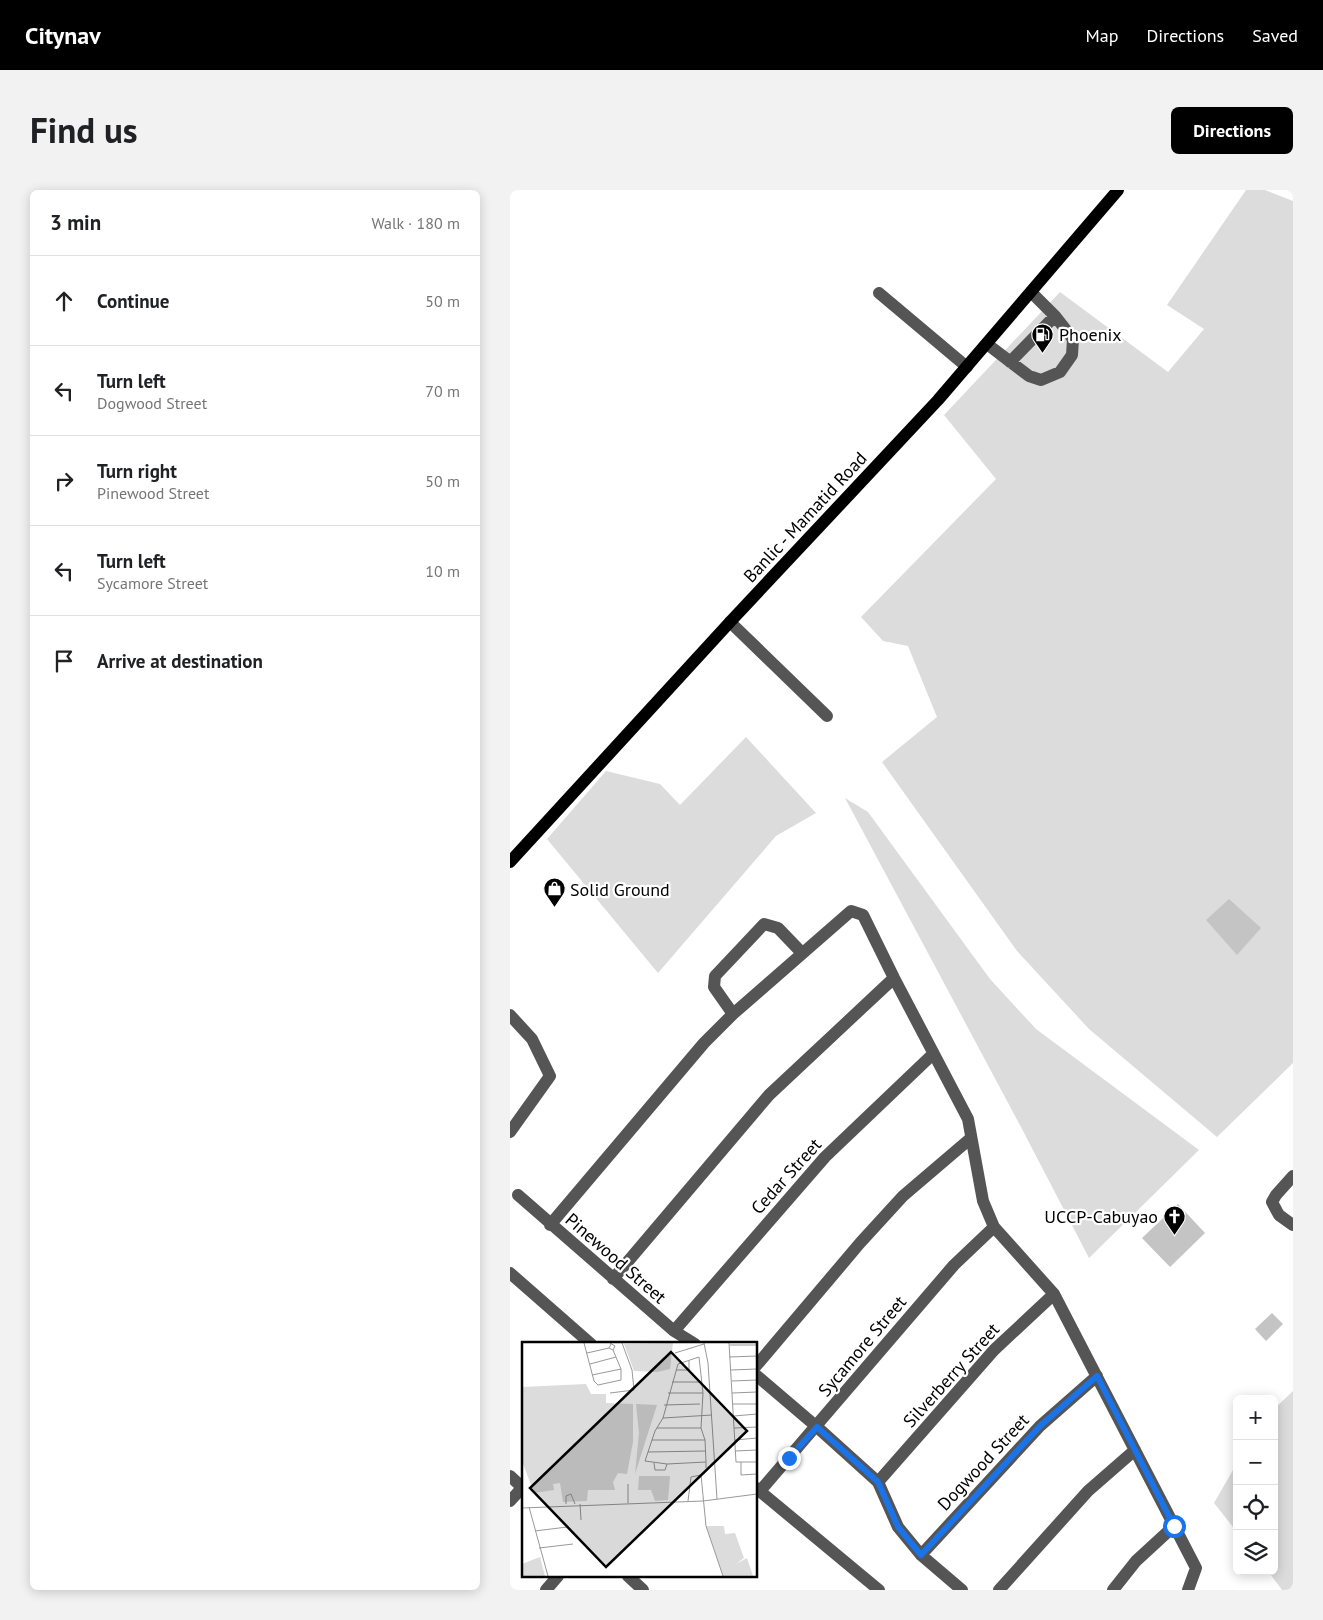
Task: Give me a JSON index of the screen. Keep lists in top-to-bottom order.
{
  "streets": {
    "main road": ["Banlic - Mamatid Road"],
    "street": [
      "Cedar Street",
      "Pinewood Street",
      "Sycamore Street",
      "Silverberry Street",
      "Dogwood Street"
    ]
  },
  "crossings": [
    ["Cedar Street", "Pinewood Street"]
  ],
  "places": {
    "fuel station": ["Phoenix"],
    "shop": ["Solid Ground"],
    "church": ["UCCP-Cabuyao"]
  },
  "page": {
    "header": "Citynav",
    "nav": ["Map", "Directions", "Saved"],
    "title": "Find us",
    "buttons": "Directions",
    "heading": ["3 min", "Walk · 180 m"],
    "list": [
      ["Continue", "50 m"],
      ["Turn left", "Dogwood Street", "70 m"],
      ["Turn right", "Pinewood Street", "50 m"],
      ["Turn left", "Sycamore Street", "10 m"],
      "Arrive at destination"
    ],
    "map_buttons": ["+", "−"]
  }
}
